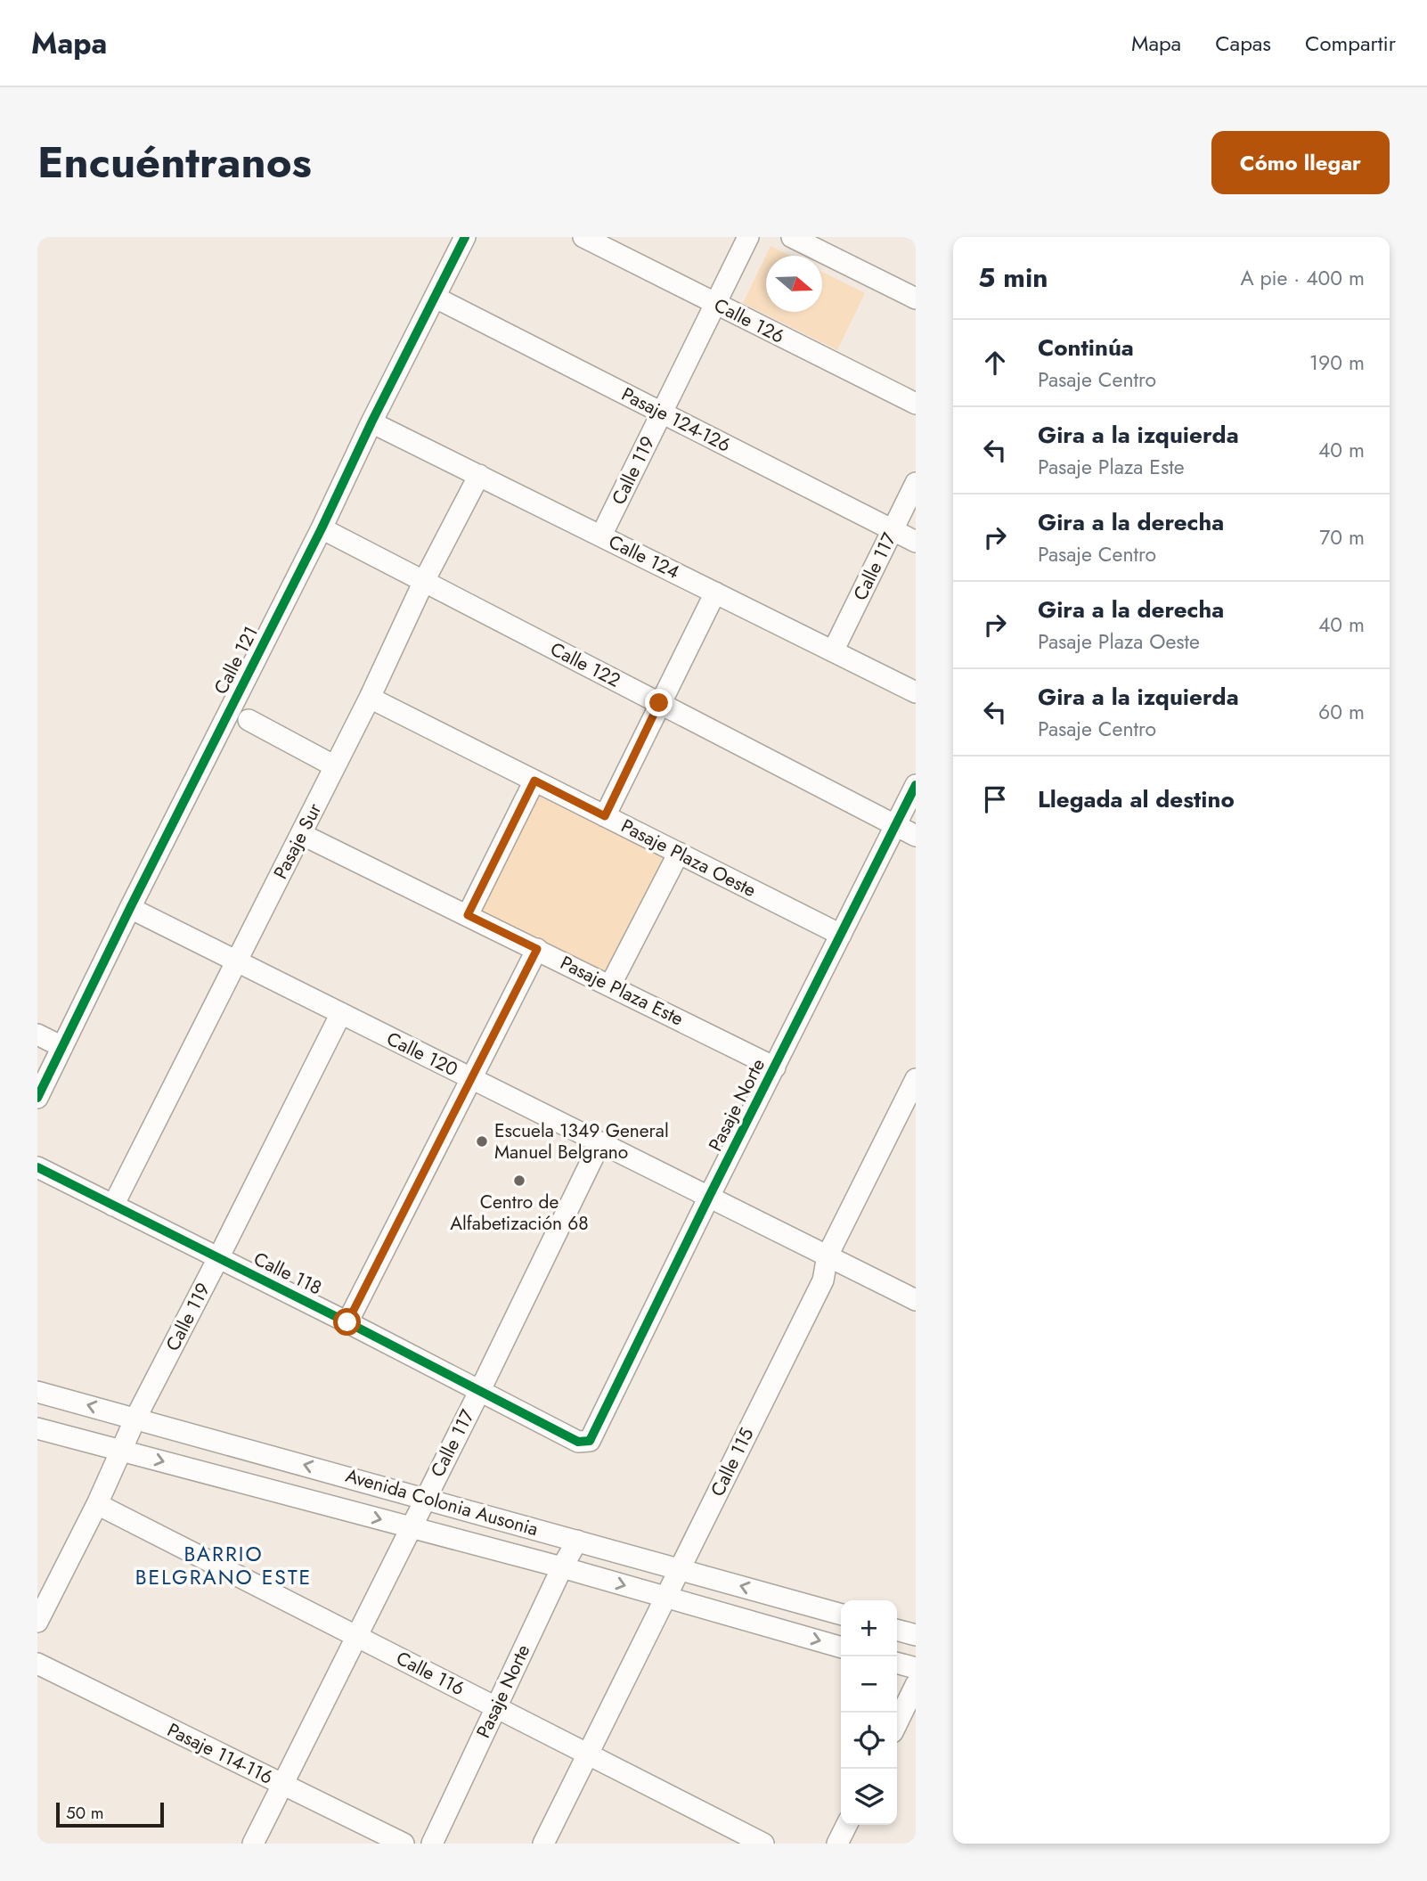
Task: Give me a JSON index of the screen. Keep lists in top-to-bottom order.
{
  "streets": {
    "street": [
      "Calle 126",
      "Pasaje 124-126",
      "Calle 119",
      "Calle 124",
      "Calle 117",
      "Calle 121",
      "Calle 122",
      "Pasaje Sur",
      "Pasaje Plaza Oeste",
      "Pasaje Plaza Este",
      "Calle 120",
      "Pasaje Norte",
      "Calle 118",
      "Calle 115",
      "Avenida Colonia Ausonia",
      "Calle 116",
      "Pasaje 114-116"
    ]
  },
  "crossings": [
    ["Calle 126", "Calle 119"],
    ["Pasaje 124-126", "Calle 119"],
    ["Pasaje 124-126", "Calle 117"],
    ["Pasaje 124-126", "Calle 121"],
    ["Calle 119", "Calle 124"],
    ["Calle 119", "Calle 120"],
    ["Calle 119", "Calle 118"],
    ["Calle 119", "Avenida Colonia Ausonia"],
    ["Calle 119", "Calle 116"],
    ["Calle 124", "Calle 117"],
    ["Calle 124", "Calle 121"],
    ["Calle 124", "Pasaje Sur"],
    ["Calle 117", "Calle 120"],
    ["Calle 117", "Calle 118"],
    ["Calle 117", "Avenida Colonia Ausonia"],
    ["Calle 117", "Calle 116"],
    ["Calle 117", "Pasaje 114-116"],
    ["Calle 121", "Calle 122"],
    ["Calle 121", "Calle 120"],
    ["Calle 122", "Pasaje Sur"],
    ["Calle 122", "Pasaje Norte"],
    ["Pasaje Sur", "Pasaje Plaza Oeste"],
    ["Pasaje Sur", "Pasaje Plaza Este"],
    ["Pasaje Sur", "Calle 120"],
    ["Pasaje Sur", "Calle 118"],
    ["Pasaje Plaza Oeste", "Pasaje Norte"],
    ["Pasaje Plaza Este", "Pasaje Norte"],
    ["Calle 120", "Pasaje Norte"],
    ["Calle 120", "Calle 115"],
    ["Pasaje Norte", "Calle 118"],
    ["Pasaje Norte", "Avenida Colonia Ausonia"],
    ["Pasaje Norte", "Calle 116"],
    ["Calle 115", "Avenida Colonia Ausonia"],
    ["Calle 115", "Calle 116"]
  ],
  "districts": ["BARRIO BELGRANO ESTE"],
  "places": ["Escuela 1349 General Manuel Belgrano", "Centro de Alfabetización 68"],
  "scale_bar": "50 m",
  "north": "right",
  "page": {
    "header": "Mapa",
    "nav": ["Mapa", "Capas", "Compartir"],
    "title": "Encuéntranos",
    "buttons": "Cómo llegar",
    "heading": ["5 min", "A pie · 400 m"],
    "list": [
      ["Continúa", "Pasaje Centro", "190 m"],
      ["Gira a la izquierda", "Pasaje Plaza Este", "40 m"],
      ["Gira a la derecha", "Pasaje Centro", "70 m"],
      ["Gira a la derecha", "Pasaje Plaza Oeste", "40 m"],
      ["Gira a la izquierda", "Pasaje Centro", "60 m"],
      "Llegada al destino"
    ],
    "map_buttons": ["+", "−"],
    "scale": "50 m"
  }
}
